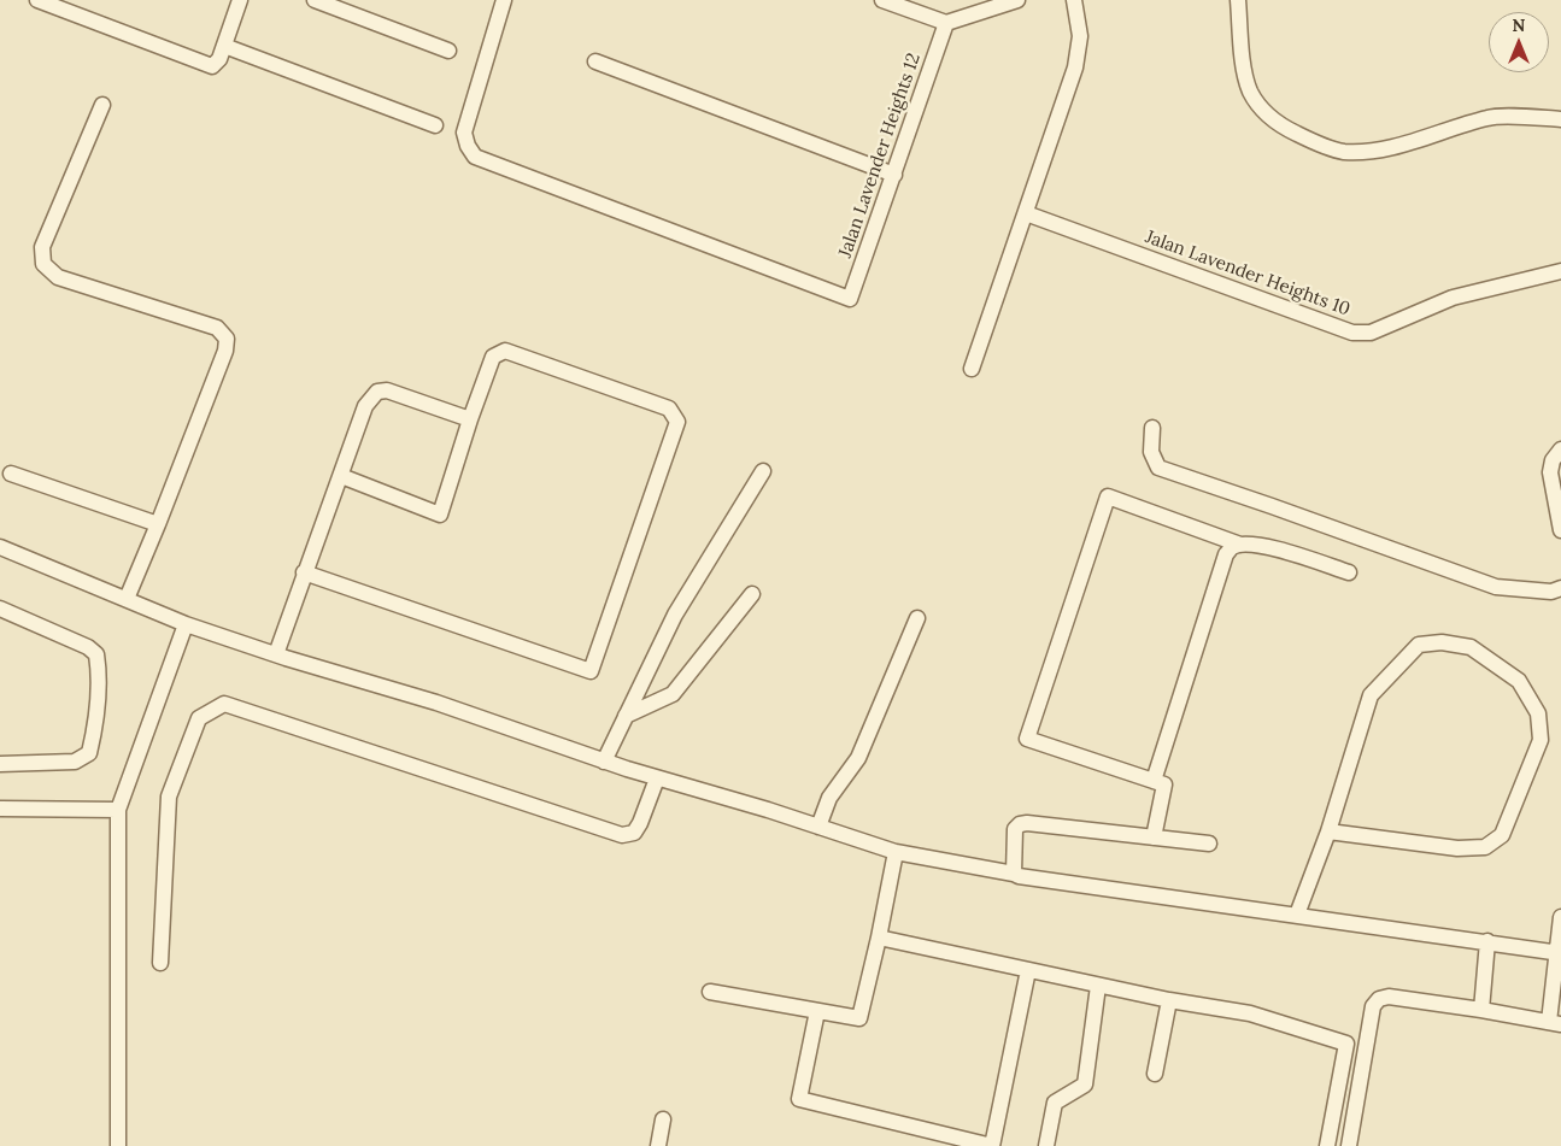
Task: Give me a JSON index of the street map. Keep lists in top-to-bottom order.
{
  "streets": {
    "street": ["Jalan Lavender Heights 12", "Jalan Lavender Heights 10"]
  },
  "north": "top"
}
